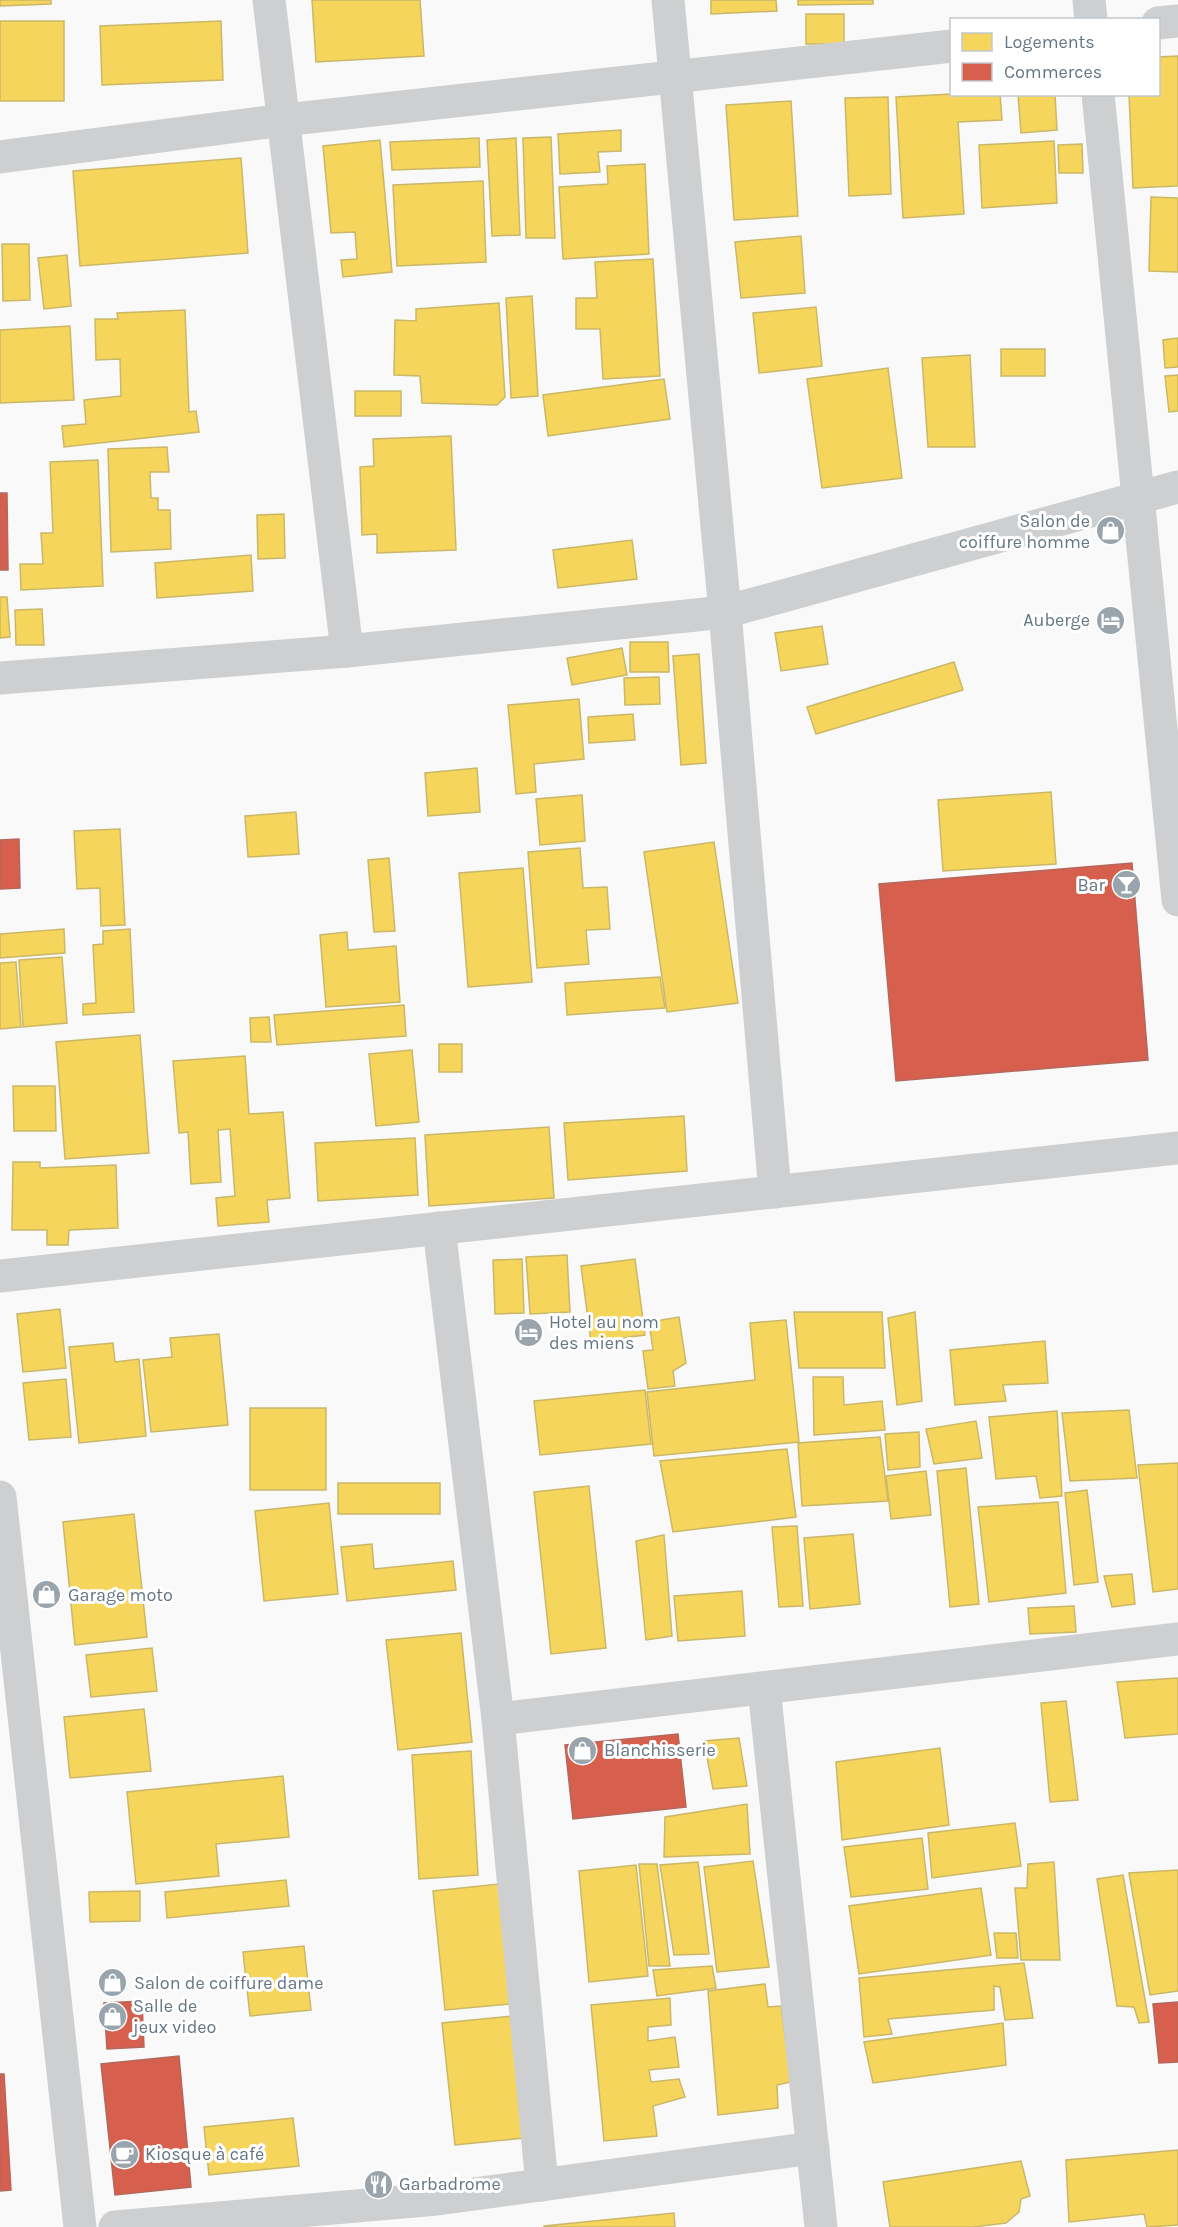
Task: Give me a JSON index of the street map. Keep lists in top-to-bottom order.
{
  "places": {
    "shop": [
      "Salon de coiffure homme",
      "Garage moto",
      "Blanchisserie",
      "Salon de coiffure dame",
      "Salle de jeux video"
    ],
    "hotel": ["Auberge", "Hotel au nom des miens"],
    "bar": ["Bar"],
    "cafe": ["Kiosque à café"],
    "restaurant": ["Garbadrome"]
  },
  "legend": ["Logements", "Commerces"]
}
